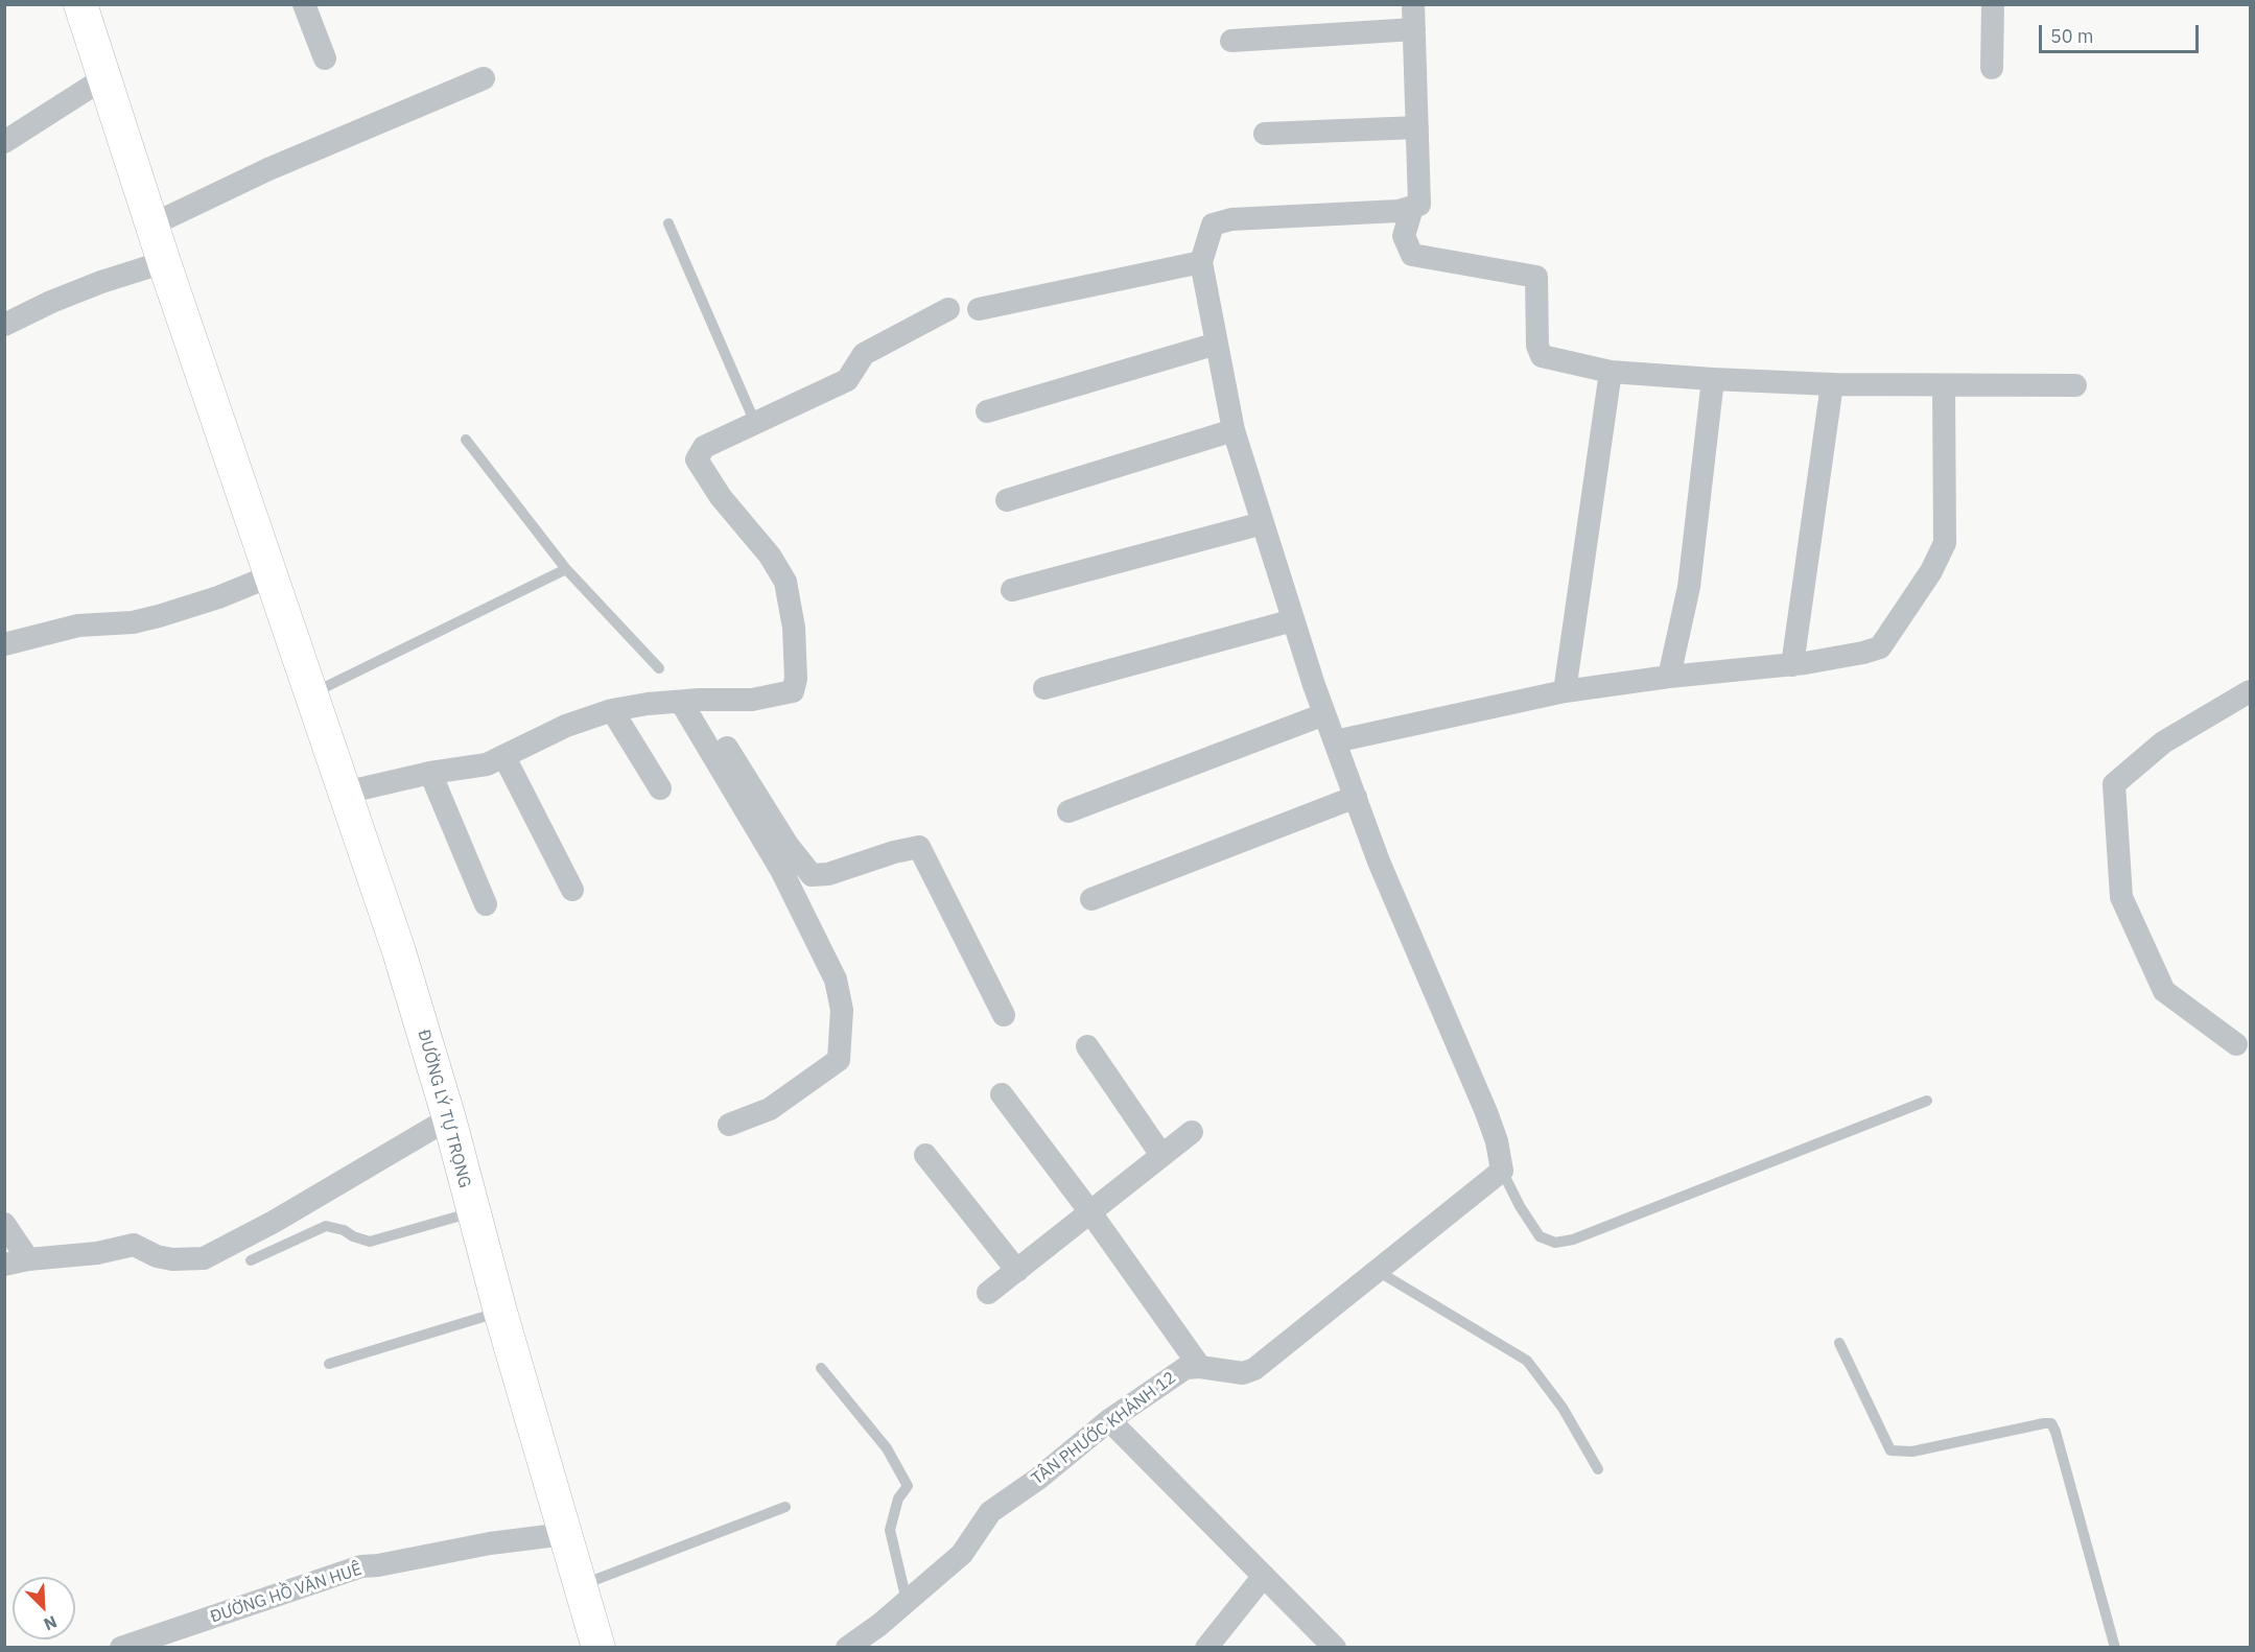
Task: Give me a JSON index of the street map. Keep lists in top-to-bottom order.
{
  "streets": {
    "main road": ["ĐƯỜNG LÝ TỰ TRỌNG"],
    "street": ["TÂN PHƯỚC KHÁNH 12", "ĐƯỜNG HỒ VĂN HUÊ"]
  },
  "crossings": [
    ["ĐƯỜNG LÝ TỰ TRỌNG", "ĐƯỜNG HỒ VĂN HUÊ"]
  ],
  "scale_bar": "50 m",
  "north": "bottom right"
}
